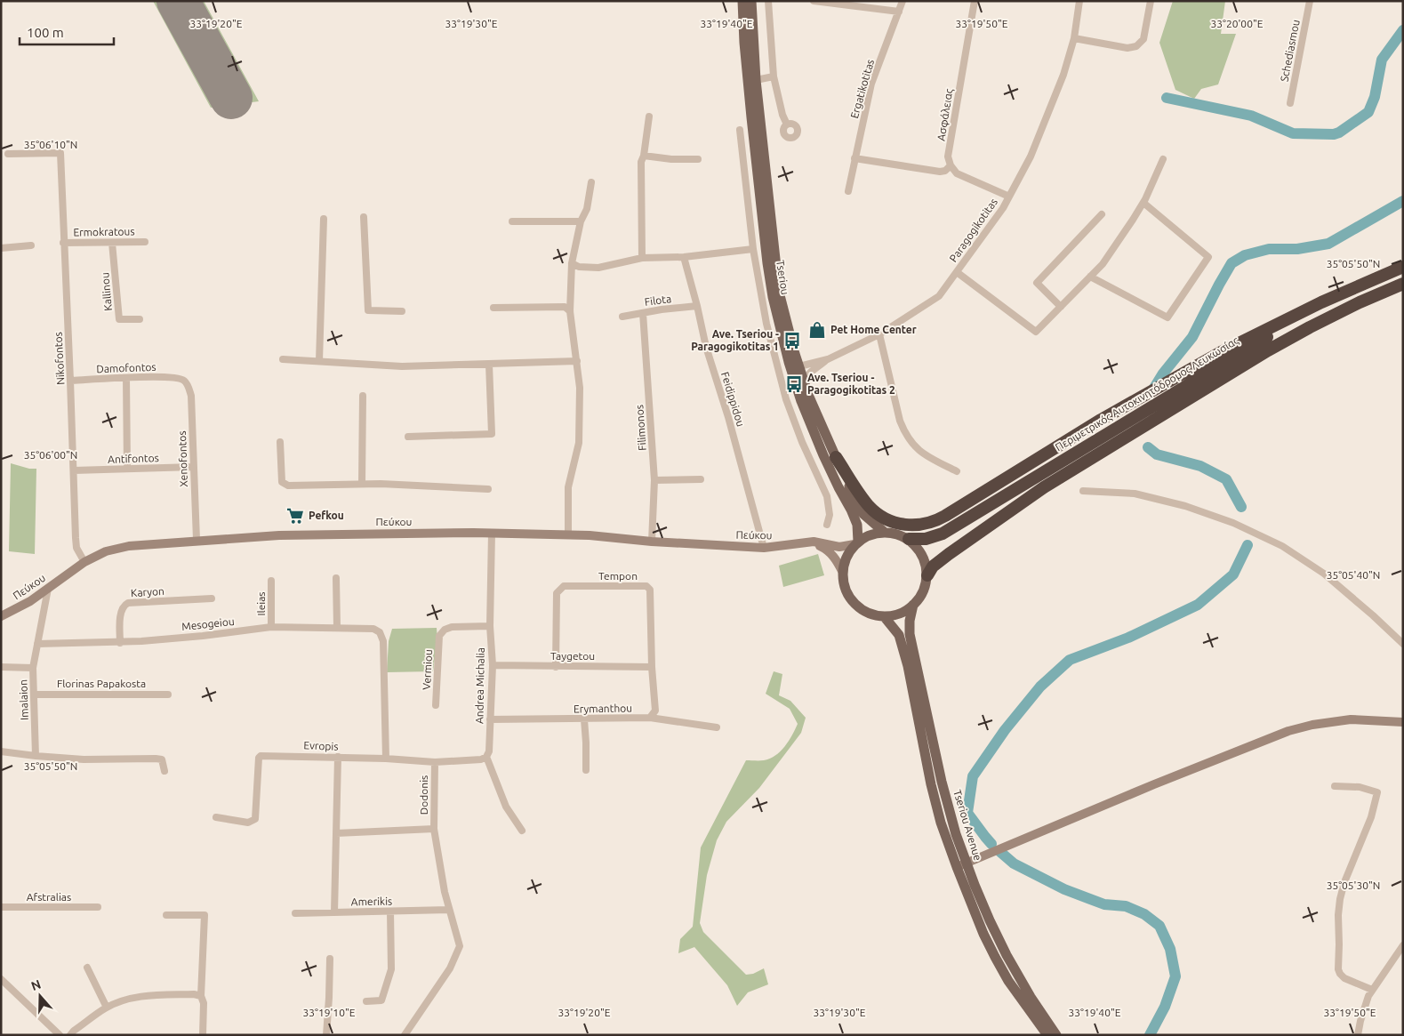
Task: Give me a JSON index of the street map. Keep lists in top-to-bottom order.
{
  "streets": {
    "highway": ["Περιμετρικός Αυτοκινητόδρομος Λευκωσίας"],
    "main road": ["Tseriou", "Πεύκου", "Tseriou Avenue"],
    "street": [
      "Schediasmou",
      "Ergatikotitas",
      "Ασφάλειας",
      "Paragogikotitas",
      "Ermokratous",
      "Kallinou",
      "Filota",
      "Nikofontos",
      "Damofontos",
      "Feidippidou",
      "Filimonos",
      "Antifontos",
      "Xenofontos",
      "Tempon",
      "Karyon",
      "Ileias",
      "Mesogeiou",
      "Taygetou",
      "Vermiou",
      "Florinas Papakosta",
      "Andrea Michalia",
      "Imalaion",
      "Erymanthou",
      "Evropis",
      "Dodonis",
      "Afstralias",
      "Amerikis"
    ]
  },
  "crossings": [
    ["Paragogikotitas", "Tseriou"],
    ["Ermokratous", "Kallinou"],
    ["Ermokratous", "Nikofontos"],
    ["Tseriou", "Περιμετρικός Αυτοκινητόδρομος Λευκωσίας"],
    ["Tseriou", "Πεύκου"],
    ["Tseriou", "Tseriou Avenue"],
    ["Filota", "Feidippidou"],
    ["Filota", "Filimonos"],
    ["Nikofontos", "Damofontos"],
    ["Nikofontos", "Antifontos"],
    ["Nikofontos", "Πεύκου"],
    ["Damofontos", "Xenofontos"],
    ["Περιμετρικός Αυτοκινητόδρομος Λευκωσίας", "Πεύκου"],
    ["Περιμετρικός Αυτοκινητόδρομος Λευκωσίας", "Tseriou Avenue"],
    ["Feidippidou", "Πεύκου"],
    ["Filimonos", "Πεύκου"],
    ["Antifontos", "Xenofontos"],
    ["Xenofontos", "Πεύκου"],
    ["Πεύκου", "Andrea Michalia"],
    ["Πεύκου", "Imalaion"],
    ["Πεύκου", "Tseriou Avenue"],
    ["Tempon", "Taygetou"],
    ["Tempon", "Erymanthou"],
    ["Karyon", "Mesogeiou"],
    ["Ileias", "Mesogeiou"],
    ["Mesogeiou", "Imalaion"],
    ["Mesogeiou", "Evropis"],
    ["Taygetou", "Andrea Michalia"],
    ["Vermiou", "Andrea Michalia"],
    ["Florinas Papakosta", "Imalaion"],
    ["Andrea Michalia", "Erymanthou"],
    ["Andrea Michalia", "Evropis"],
    ["Evropis", "Dodonis"],
    ["Dodonis", "Amerikis"]
  ],
  "places": {
    "shop": ["Pet Home Center"],
    "bus stop": ["Ave. Tseriou - Paragogikotitas 1", "Ave. Tseriou - Paragogikotitas 2"],
    "supermarket": ["Pefkou"]
  },
  "scale_bar": "100 m",
  "north": "top",
  "coordinates": [
    "33°19'20\"E",
    "33°19'30\"E",
    "33°19'40\"E",
    "33°19'50\"E",
    "33°20'00\"E",
    "35°06'10\"N",
    "35°05'50\"N",
    "35°06'00\"N",
    "35°05'40\"N",
    "35°05'30\"N",
    "33°19'10\"E"
  ]
}
